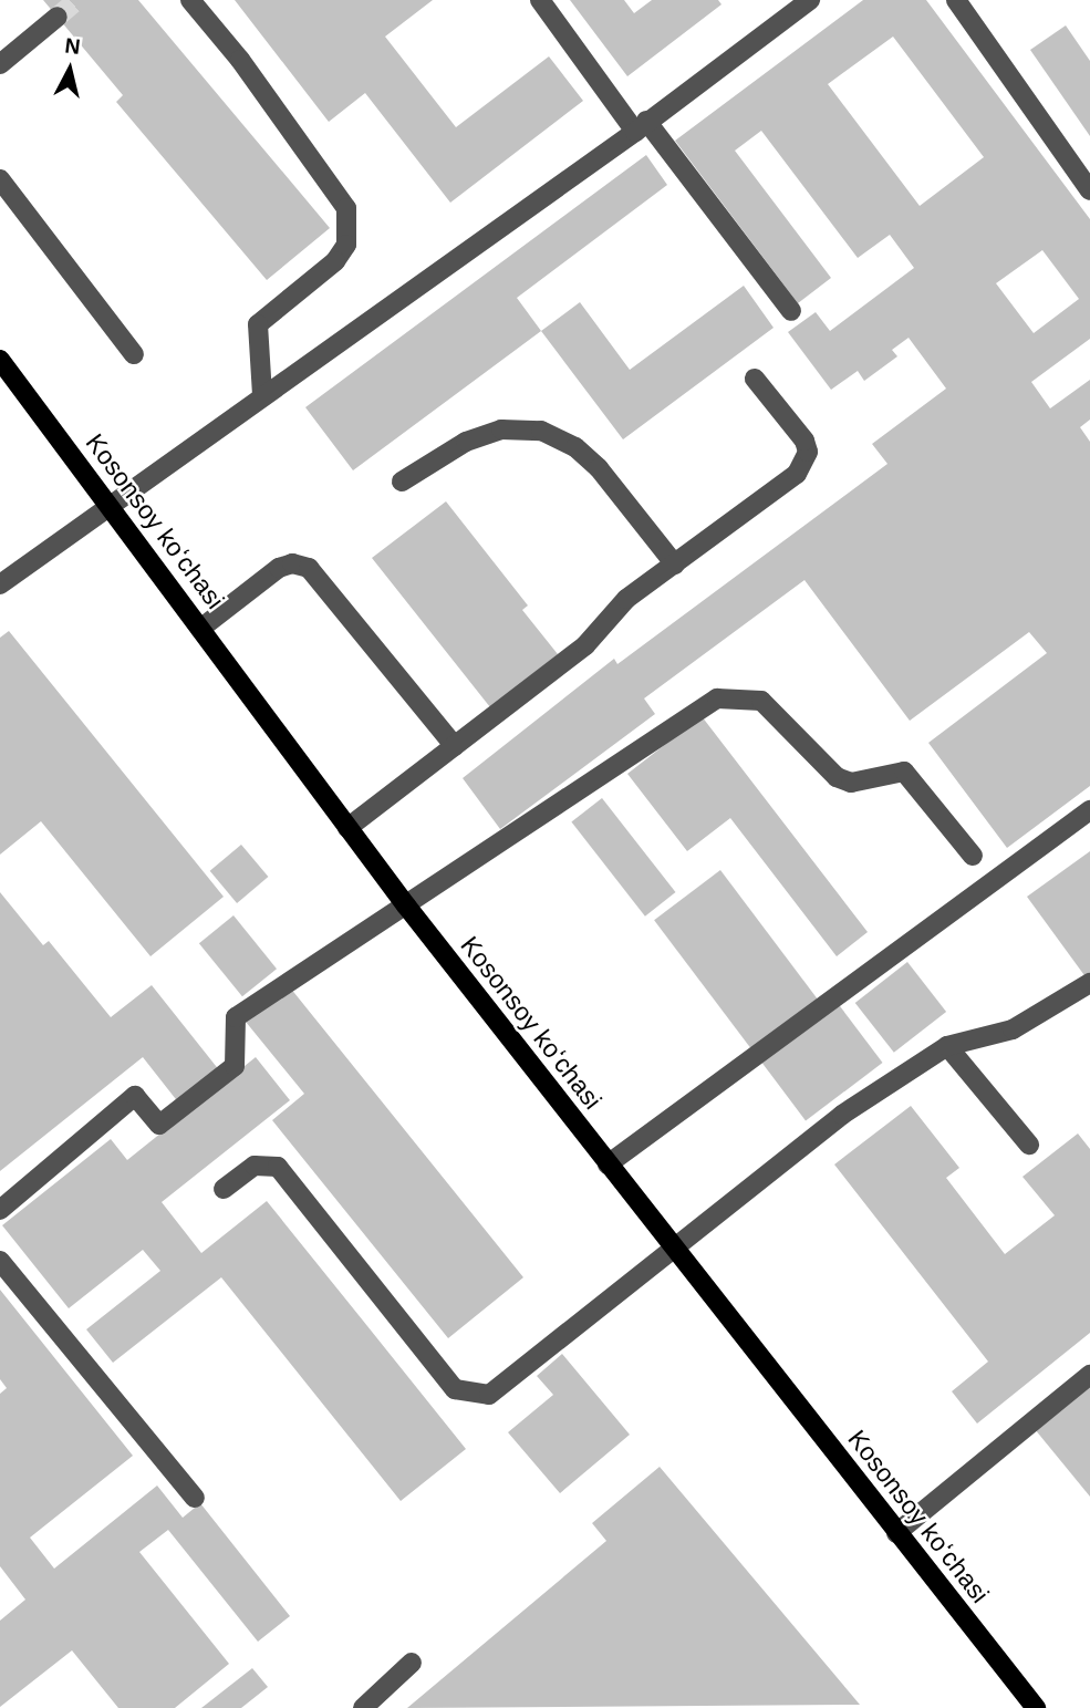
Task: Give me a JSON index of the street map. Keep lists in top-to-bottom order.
{
  "streets": {
    "main road": ["Kosonsoy koʻchasi"]
  },
  "north": "top"
}
